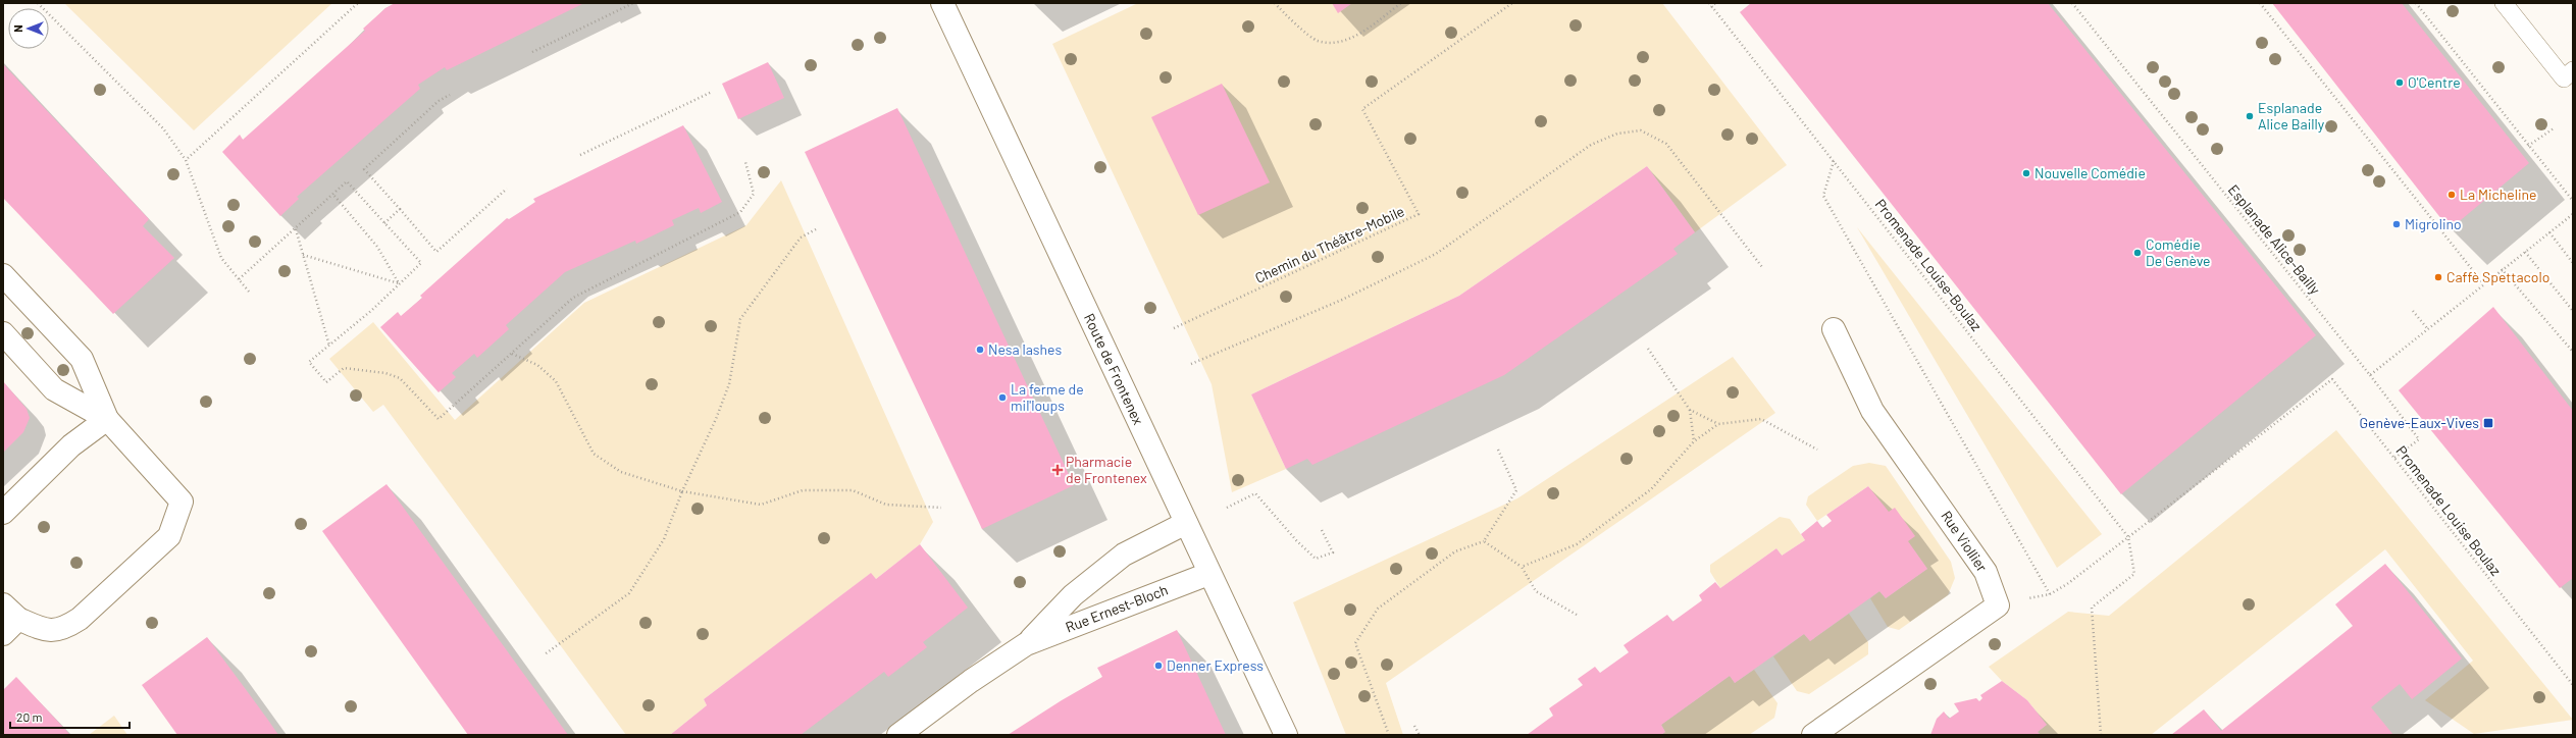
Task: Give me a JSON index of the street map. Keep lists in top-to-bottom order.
{
  "streets": {
    "street": ["Route de Frontenex", "Rue Viollier", "Rue Ernest-Bloch"],
    "path": [
      "Esplanade Alice-Bailly",
      "Chemin du Théâtre-Mobile",
      "Promenade Louise-Boulaz",
      "Promenade Louise Boulaz"
    ]
  },
  "crossings": [
    ["Esplanade Alice-Bailly", "Promenade Louise Boulaz"],
    ["Promenade Louise-Boulaz", "Promenade Louise Boulaz"],
    ["Route de Frontenex", "Rue Ernest-Bloch"]
  ],
  "places": {
    "other": [
      "O'Centre",
      "Esplanade Alice Bailly",
      "Nouvelle Comédie",
      "La Micheline",
      "Migrolino",
      "Comédie De Genève",
      "Caffè Spettacolo",
      "Nesa lashes",
      "La ferme de mil'loups",
      "Denner Express"
    ],
    "transit": ["Genève-Eaux-Vives"],
    "health": ["Pharmacie de Frontenex"]
  },
  "scale_bar": "20 m",
  "north": "left"
}
